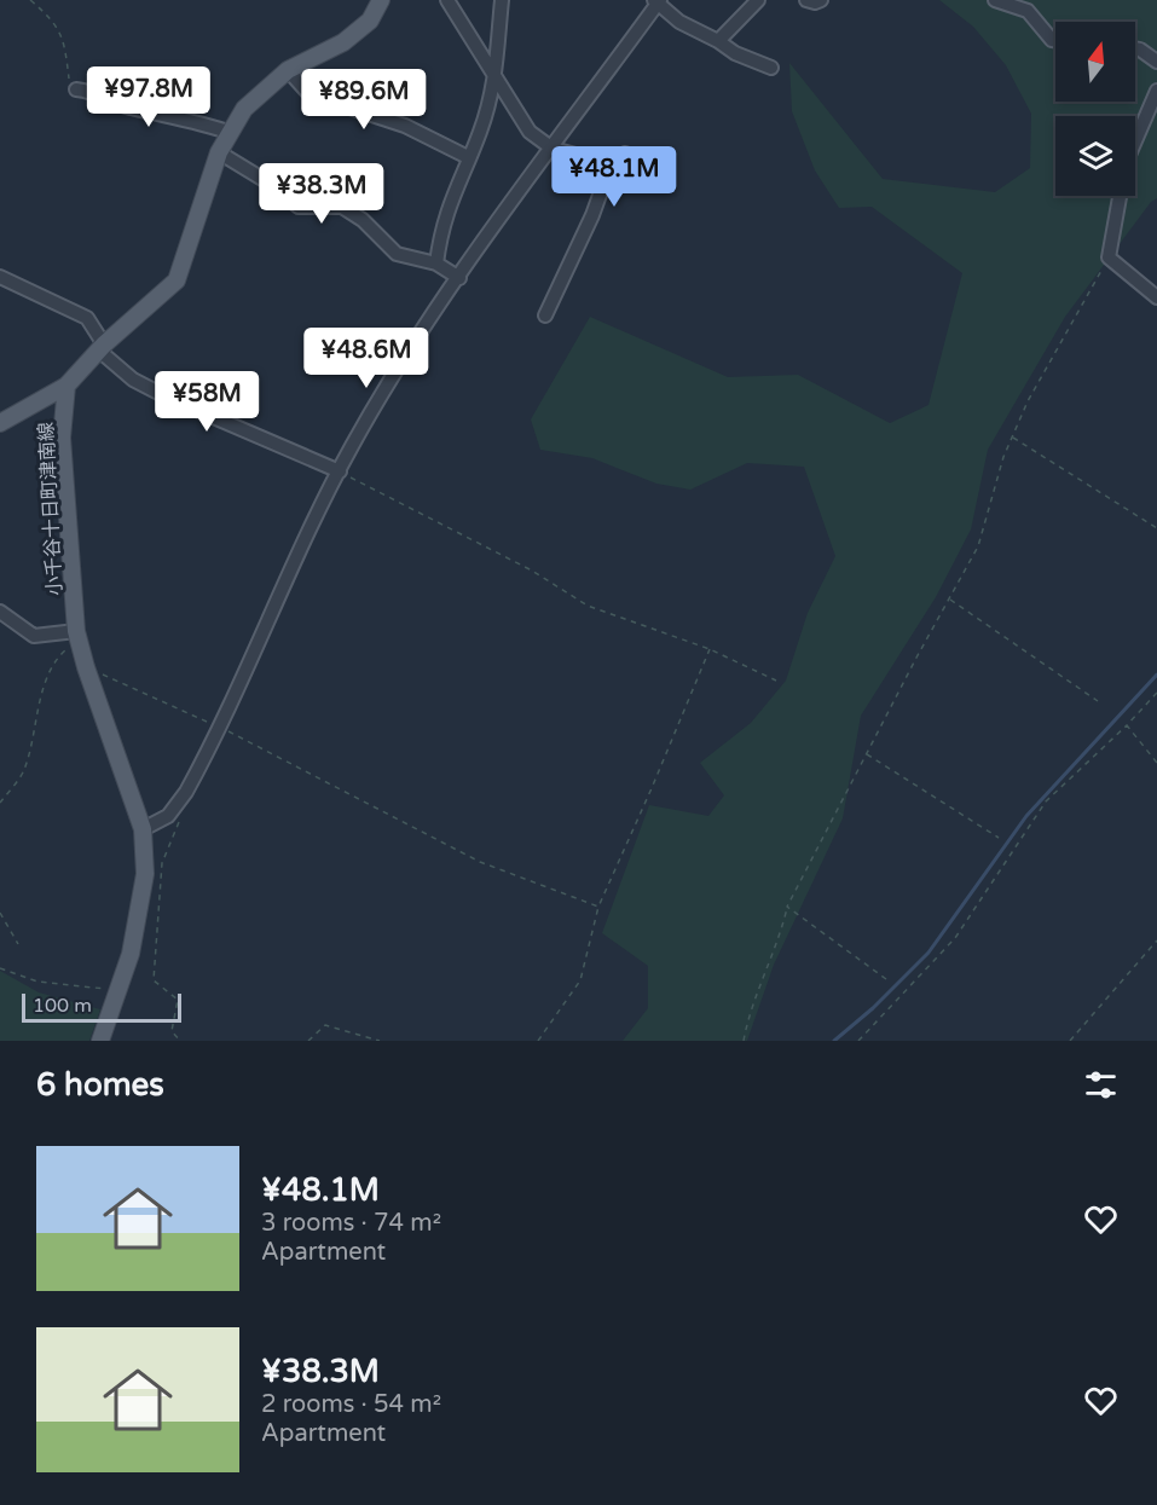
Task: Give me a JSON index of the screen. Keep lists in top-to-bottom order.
{
  "streets": {
    "main road": ["小千谷十日町津南線"]
  },
  "scale_bar": "100 m",
  "north": "top",
  "page": {
    "price": [
      "¥97.8M",
      "¥89.6M",
      "¥48.1M",
      "¥38.3M",
      "¥48.6M",
      "¥58M"
    ],
    "scale": "100 m",
    "heading": "6 homes",
    "list": [
      {
        "name": "¥48.1M",
        "note": "3 rooms · 74 m² · Apartment"
      },
      {
        "name": "¥38.3M",
        "note": "2 rooms · 54 m² · Apartment"
      }
    ]
  }
}
